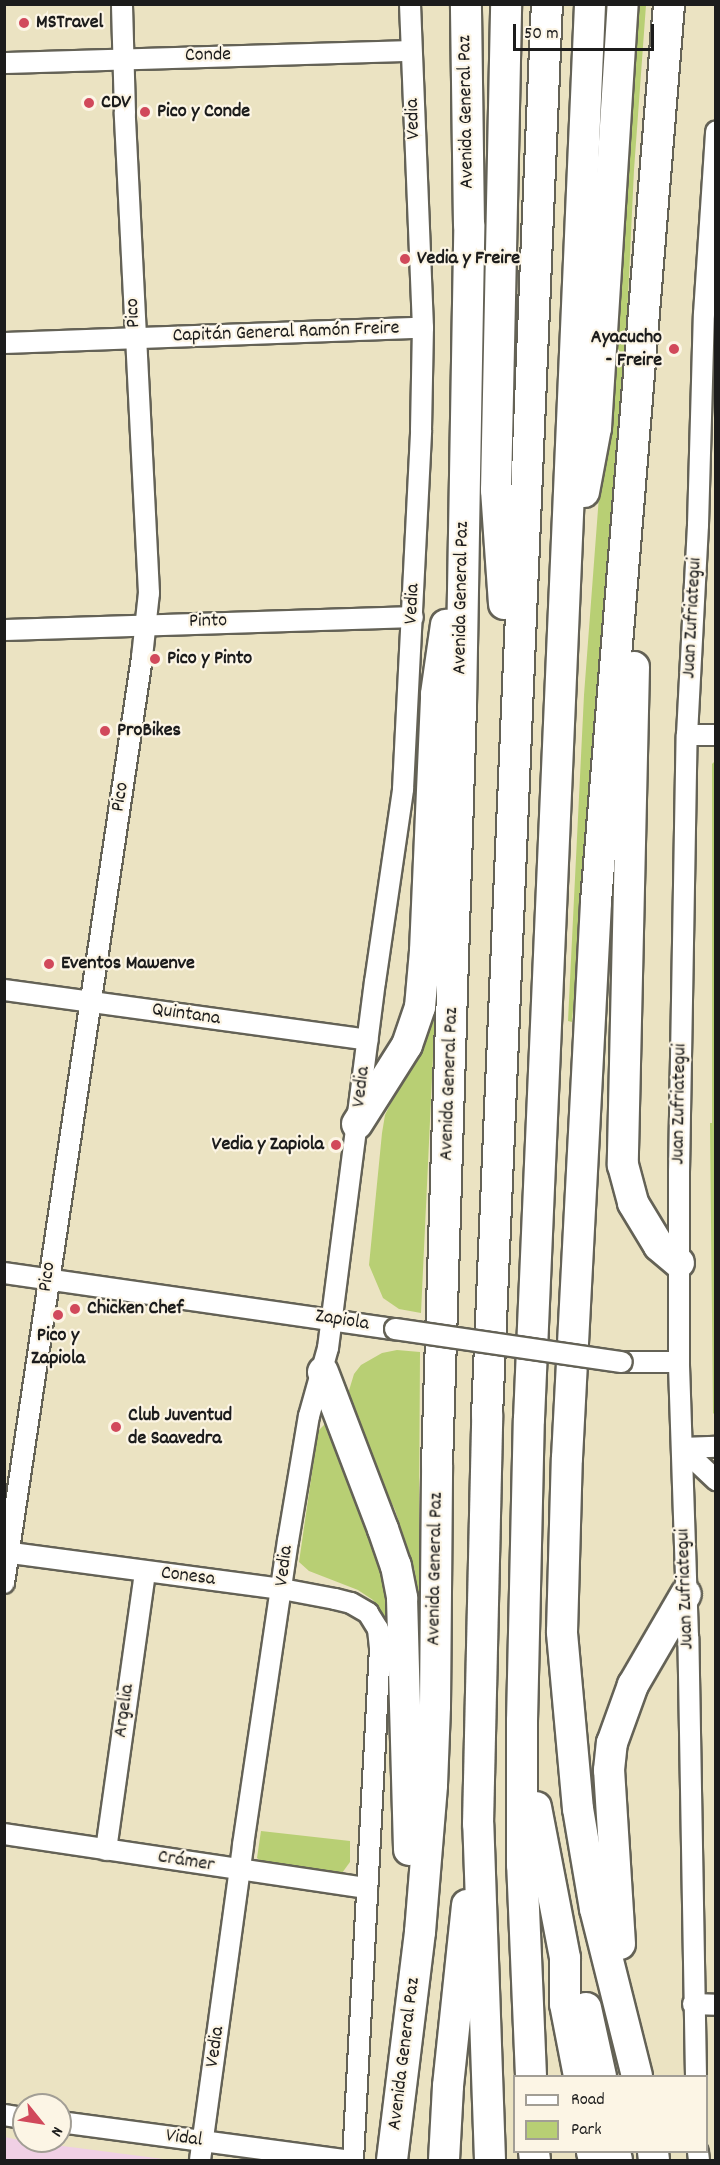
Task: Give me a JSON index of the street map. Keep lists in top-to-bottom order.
{
  "streets": {
    "highway": ["Avenida General Paz"],
    "street": [
      "Conde",
      "Vedia",
      "Pico",
      "Capitán General Ramón Freire",
      "Juan Zufriategui",
      "Pinto",
      "Quintana",
      "Zapiola",
      "Conesa",
      "Argelia",
      "Crámer",
      "Vidal"
    ]
  },
  "crossings": [
    ["Conde", "Vedia"],
    ["Conde", "Pico"],
    ["Vedia", "Capitán General Ramón Freire"],
    ["Vedia", "Pinto"],
    ["Vedia", "Quintana"],
    ["Vedia", "Zapiola"],
    ["Vedia", "Conesa"],
    ["Vedia", "Crámer"],
    ["Vedia", "Vidal"],
    ["Pico", "Capitán General Ramón Freire"],
    ["Pico", "Pinto"],
    ["Pico", "Quintana"],
    ["Pico", "Zapiola"],
    ["Pico", "Conesa"],
    ["Juan Zufriategui", "Zapiola"],
    ["Conesa", "Argelia"],
    ["Conesa", "Crámer"],
    ["Argelia", "Crámer"]
  ],
  "places": [
    "MSTravel",
    "CDV",
    "Pico y Conde",
    "Vedia y Freire",
    "Ayacucho - Freire",
    "Pico y Pinto",
    "ProBikes",
    "Eventos Mawenve",
    "Vedia y Zapiola",
    "Chicken Chef",
    "Pico y Zapiola",
    "Club Juventud de Saavedra"
  ],
  "legend": ["Road", "Park"],
  "scale_bar": "50 m",
  "north": "bottom right"
}
